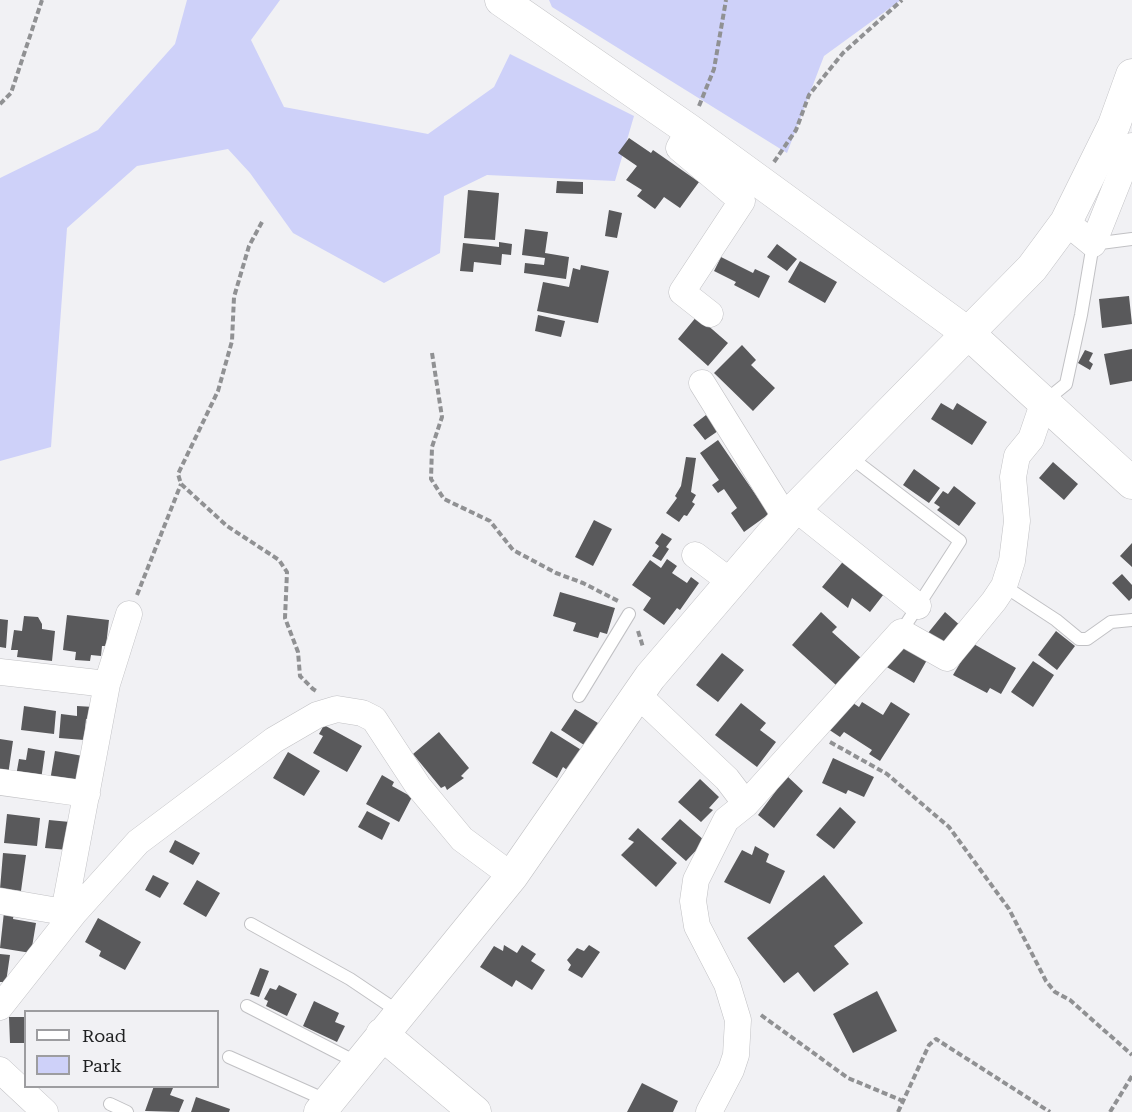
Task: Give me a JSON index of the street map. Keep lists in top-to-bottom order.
{
  "legend": ["Road", "Park"]
}
